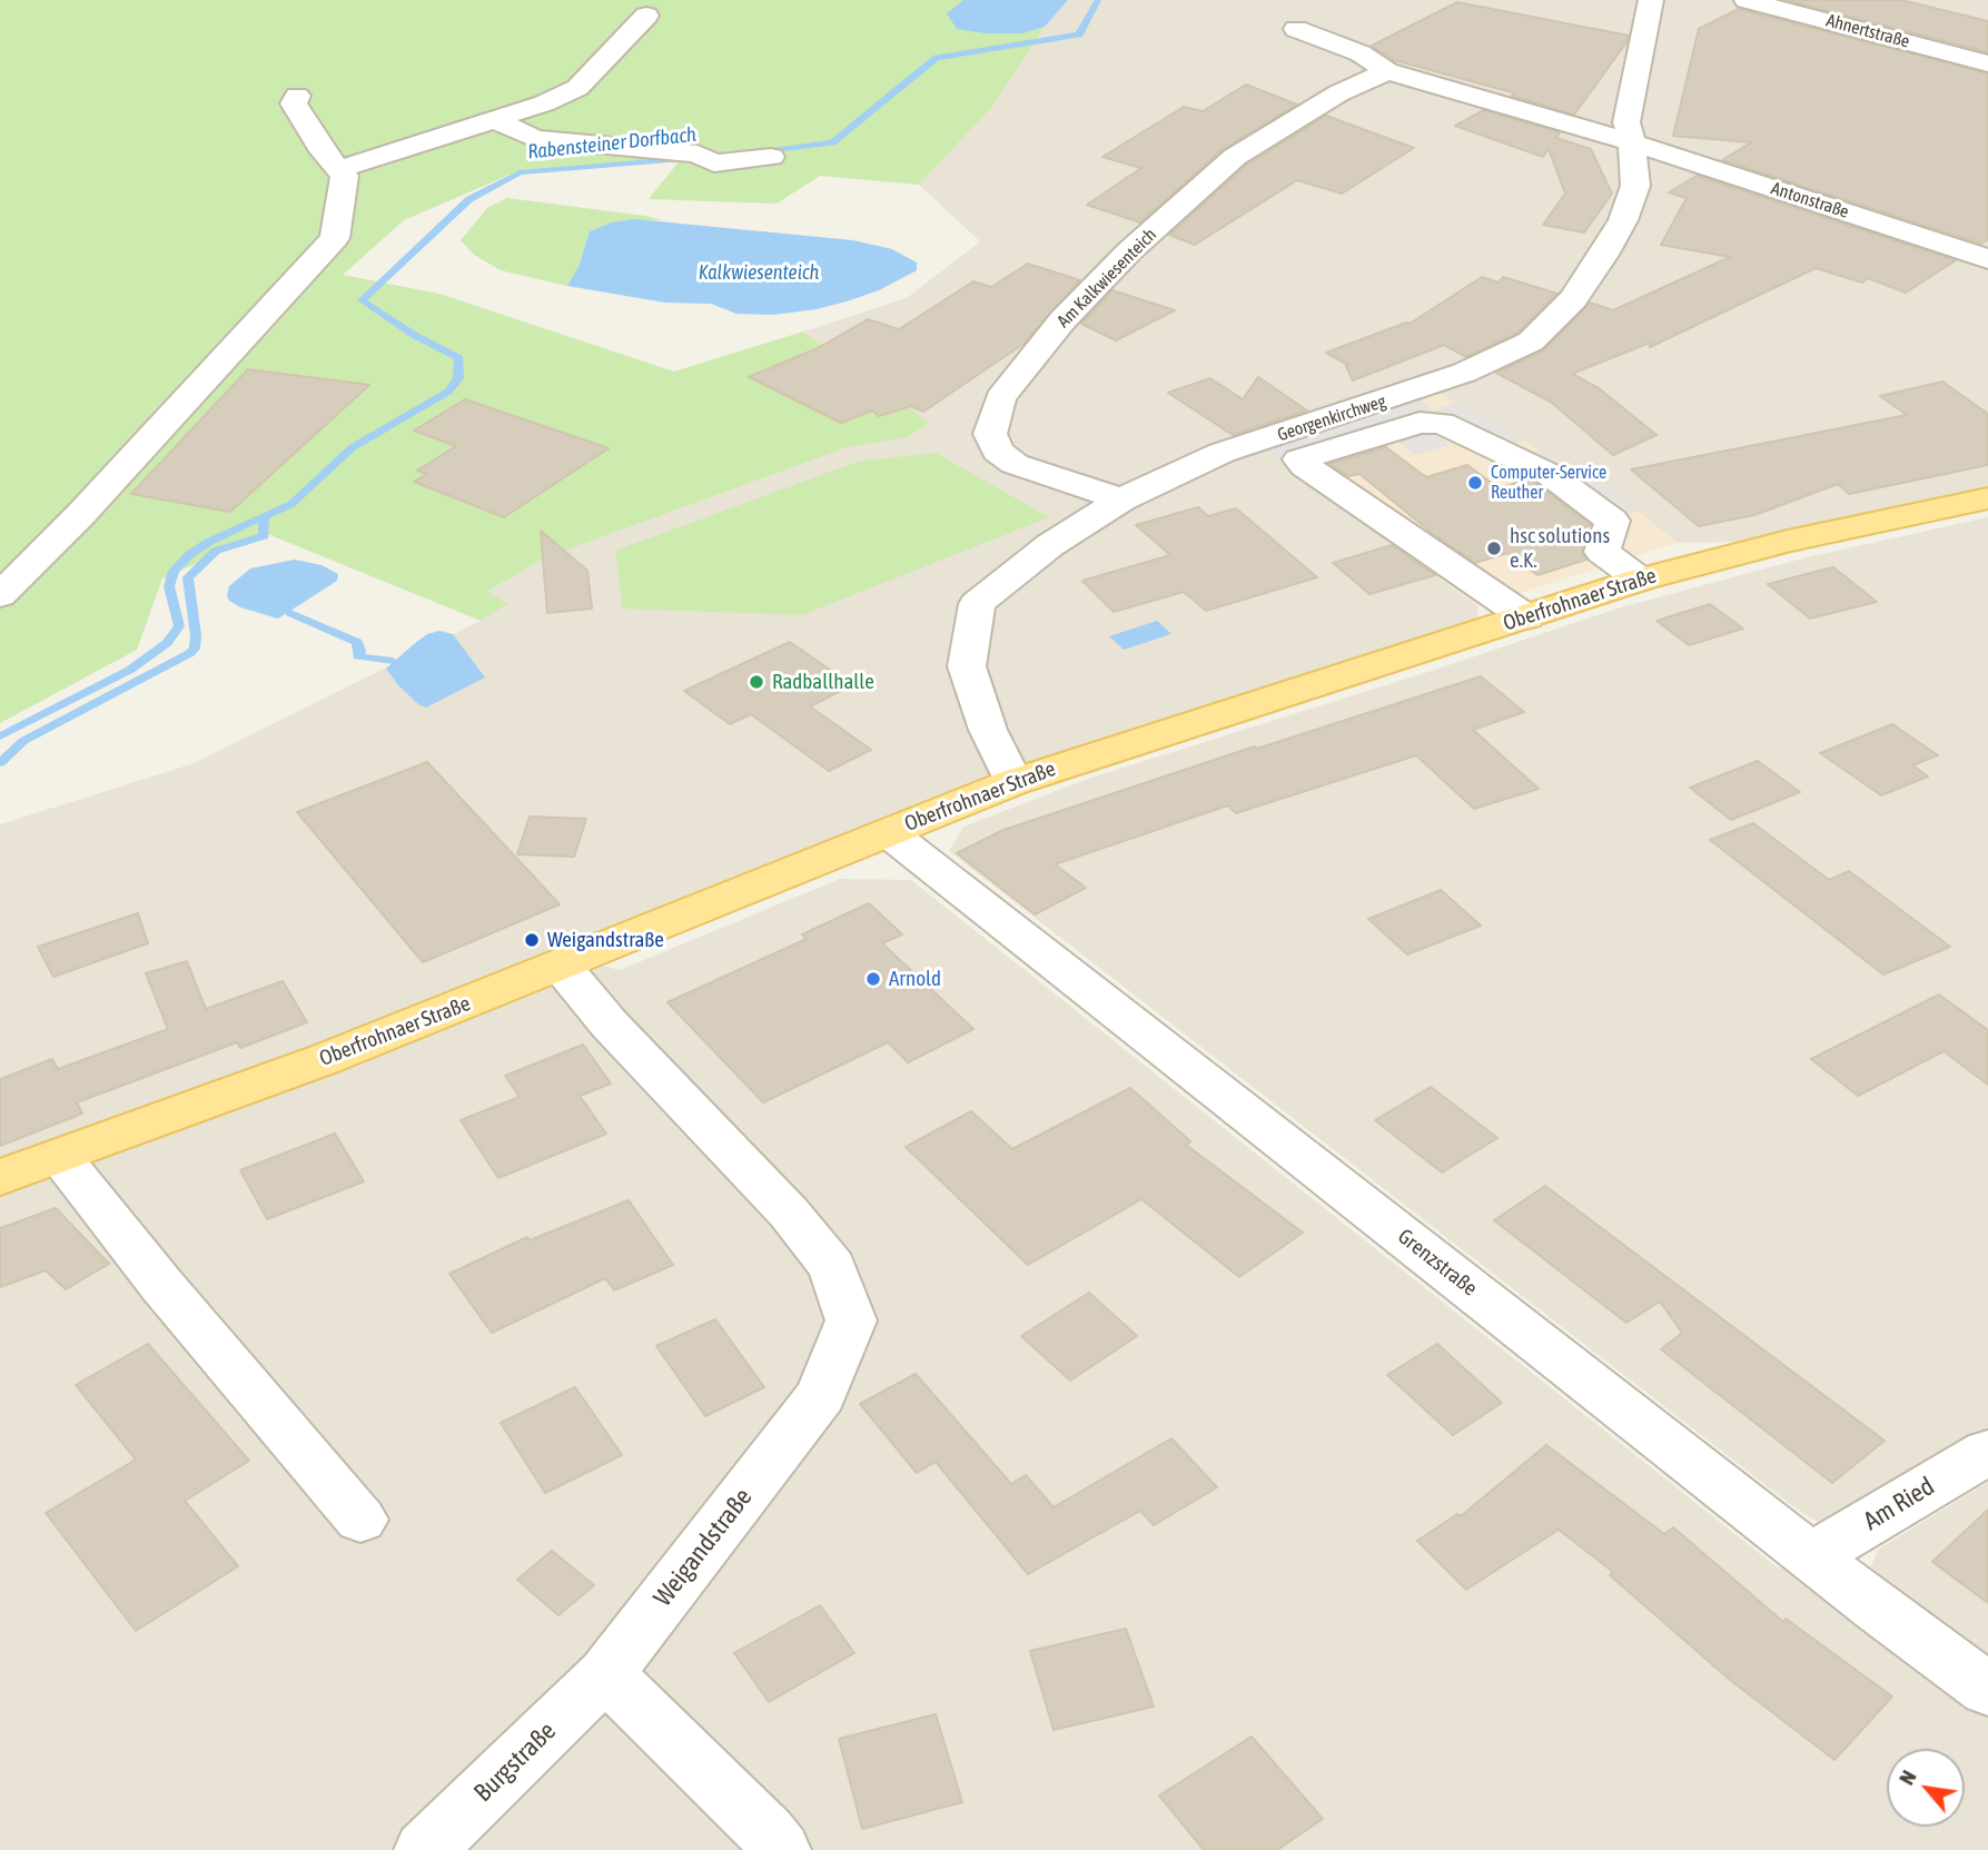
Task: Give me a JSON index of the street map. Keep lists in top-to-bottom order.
{
  "streets": {
    "main road": ["Oberfrohnaer Straße"],
    "street": [
      "Ahnertstraße",
      "Antonstraße",
      "Am Kalkwiesenteich",
      "Georgenkirchweg",
      "Grenzstraße",
      "Am Ried",
      "Weigandstraße",
      "Burgstraße"
    ]
  },
  "crossings": [
    ["Antonstraße", "Georgenkirchweg"],
    ["Am Kalkwiesenteich", "Georgenkirchweg"],
    ["Georgenkirchweg", "Oberfrohnaer Straße"],
    ["Oberfrohnaer Straße", "Grenzstraße"],
    ["Oberfrohnaer Straße", "Weigandstraße"],
    ["Grenzstraße", "Am Ried"],
    ["Weigandstraße", "Burgstraße"]
  ],
  "water": ["Rabensteiner Dorfbach", "Kalkwiesenteich"],
  "places": [
    "Computer-Service Reuther",
    "hsc solutions e.K.",
    "Radballhalle",
    "Weigandstraße",
    "Arnold"
  ],
  "north": "top left"
}
